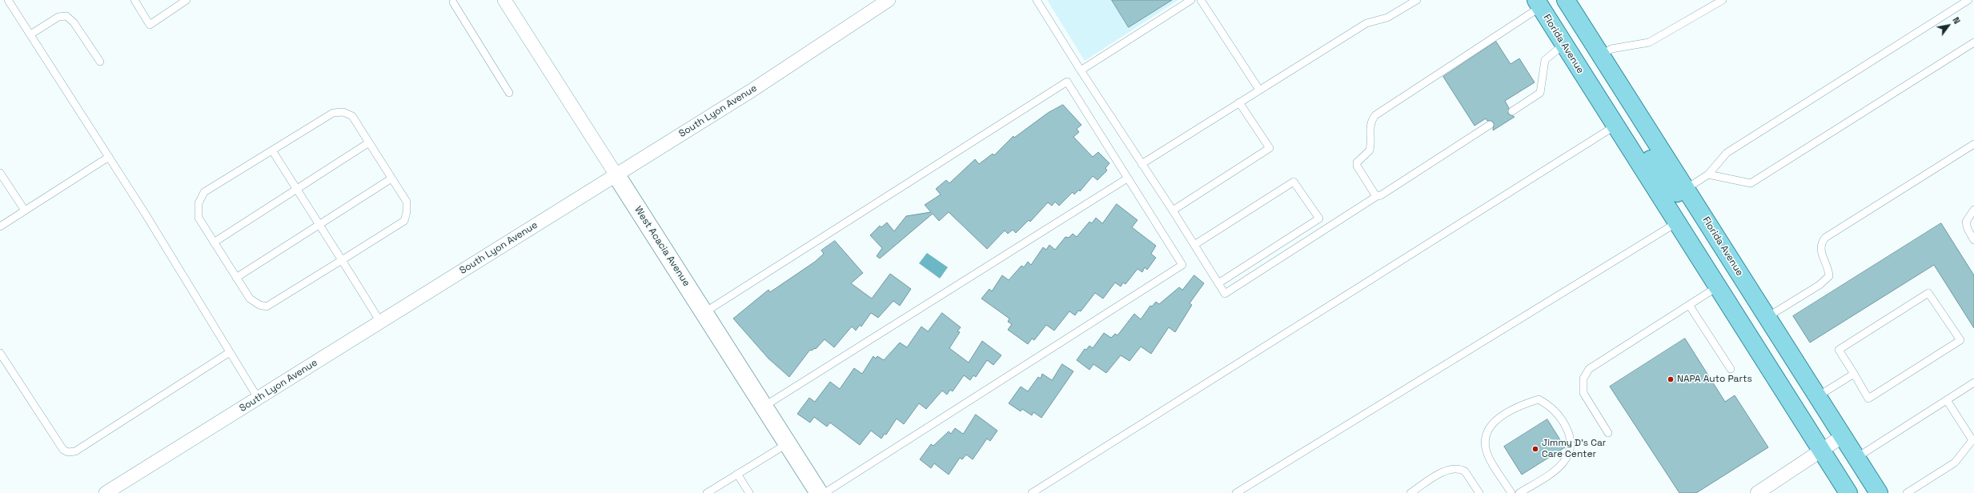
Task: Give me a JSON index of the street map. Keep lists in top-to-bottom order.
{
  "streets": {
    "main road": ["Florida Avenue"],
    "street": ["South Lyon Avenue", "West Acacia Avenue"]
  },
  "crossings": [
    ["South Lyon Avenue", "West Acacia Avenue"]
  ],
  "places": ["NAPA Auto Parts", "Jimmy D's Car Care Center"],
  "north": "top right"
}
